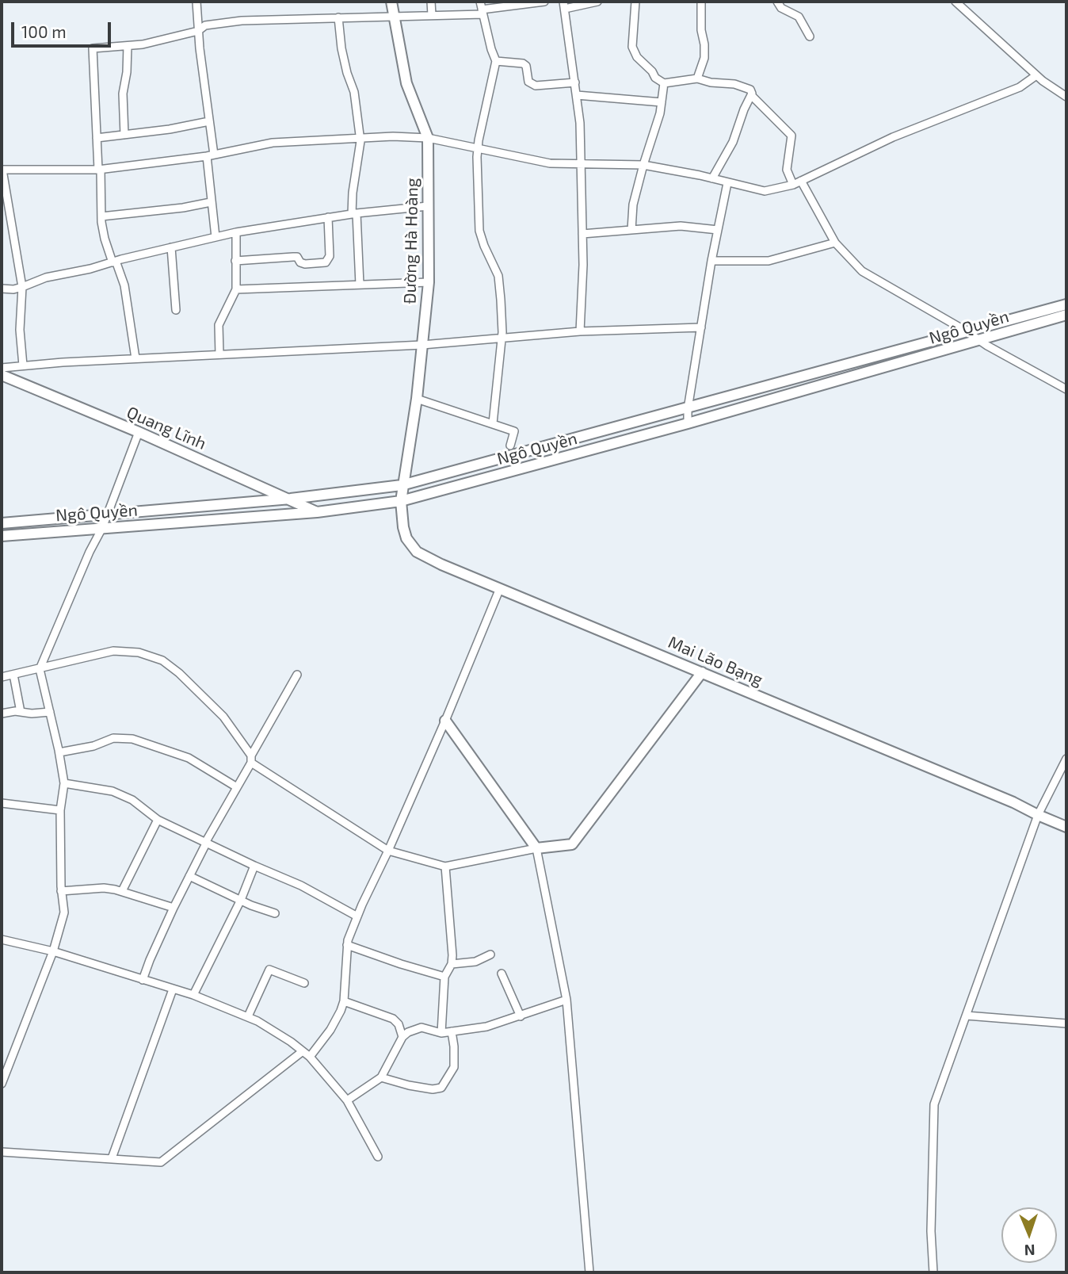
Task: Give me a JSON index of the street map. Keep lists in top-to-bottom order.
{
  "streets": {
    "main road": [
      "Đường Hà Hoàng",
      "Ngô Quyền",
      "Quang Lĩnh",
      "Mai Lão Bạng"
    ]
  },
  "crossings": [
    ["Đường Hà Hoàng", "Ngô Quyền"],
    ["Đường Hà Hoàng", "Mai Lão Bạng"],
    ["Ngô Quyền", "Quang Lĩnh"],
    ["Ngô Quyền", "Mai Lão Bạng"]
  ],
  "scale_bar": "100 m",
  "north": "bottom"
}
